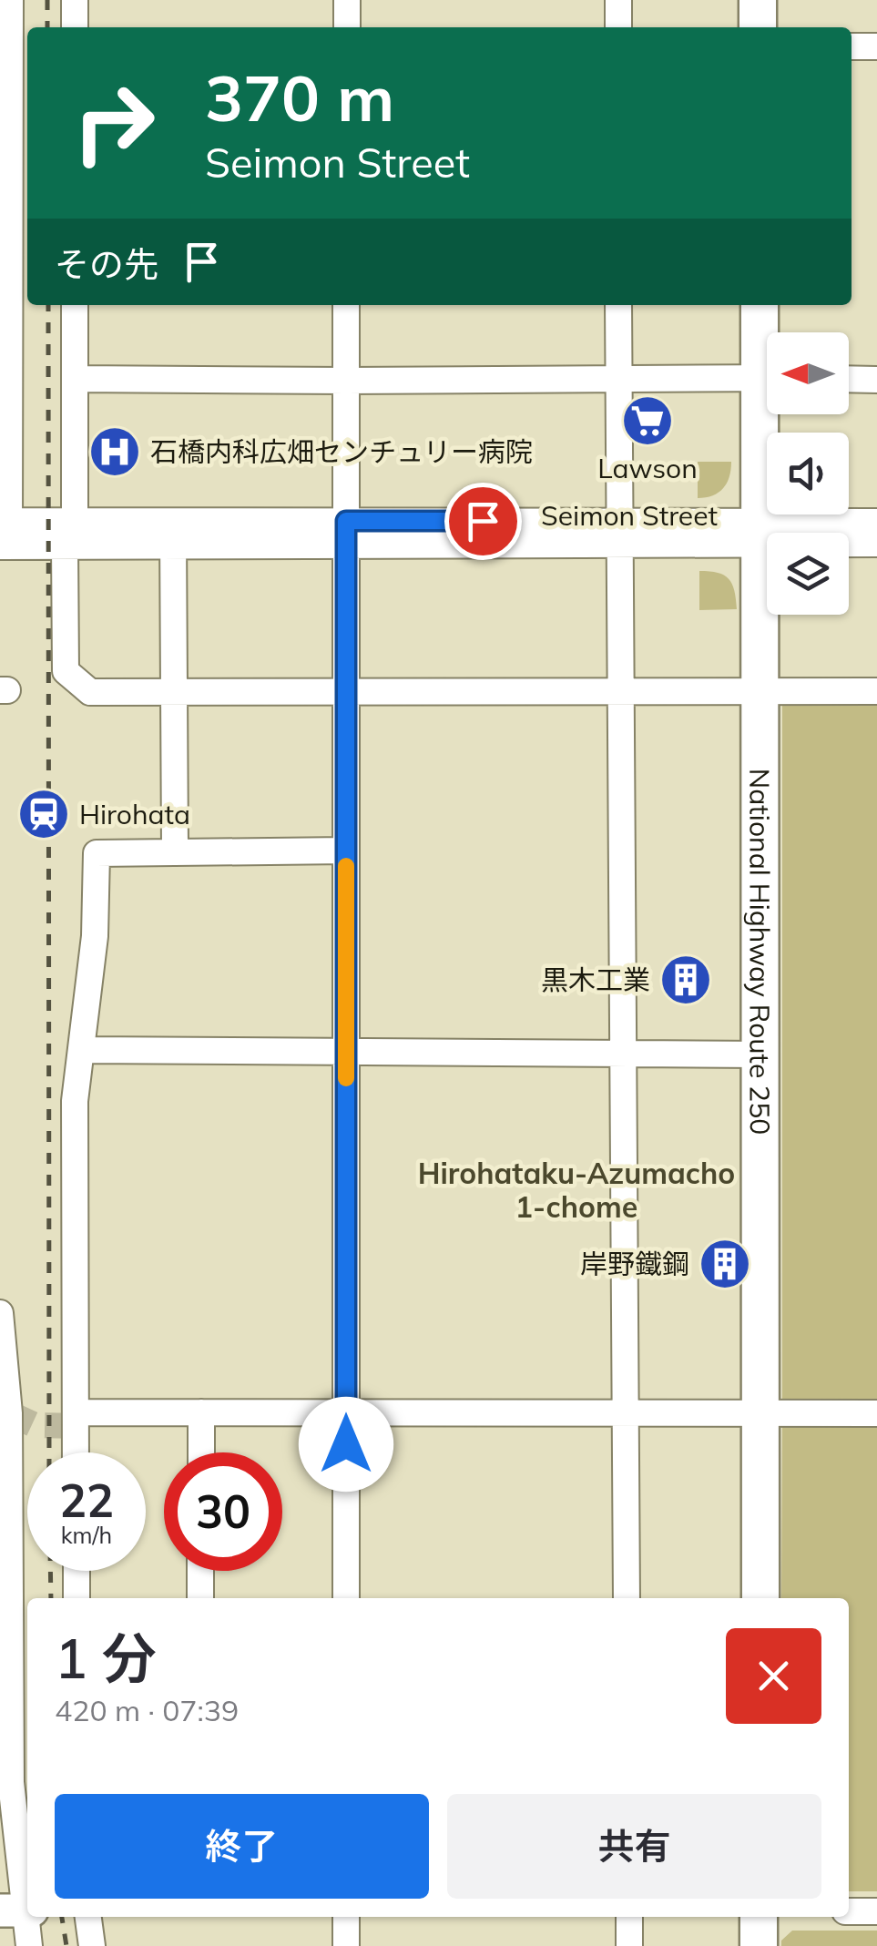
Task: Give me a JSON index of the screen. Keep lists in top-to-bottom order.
{
  "streets": {
    "highway": ["National Highway Route 250"],
    "street": ["Seimon Street"]
  },
  "crossings": [
    ["Seimon Street", "National Highway Route 250"]
  ],
  "districts": ["Hirohataku-Azumacho 1-chome"],
  "places": {
    "supermarket": ["Lawson"],
    "hospital": ["石橋内科広畑センチュリー病院"],
    "station": ["Hirohata"],
    "building": ["黒木工業", "岸野鐵鋼"]
  },
  "north": "left",
  "page": {
    "turn": ["370 m", "Seimon Street"],
    "then": "その先",
    "speed": "22 km/h",
    "limit": "30",
    "heading": ["1 分", "420 m · 07:39"],
    "buttons": ["終了", "共有"]
  }
}
